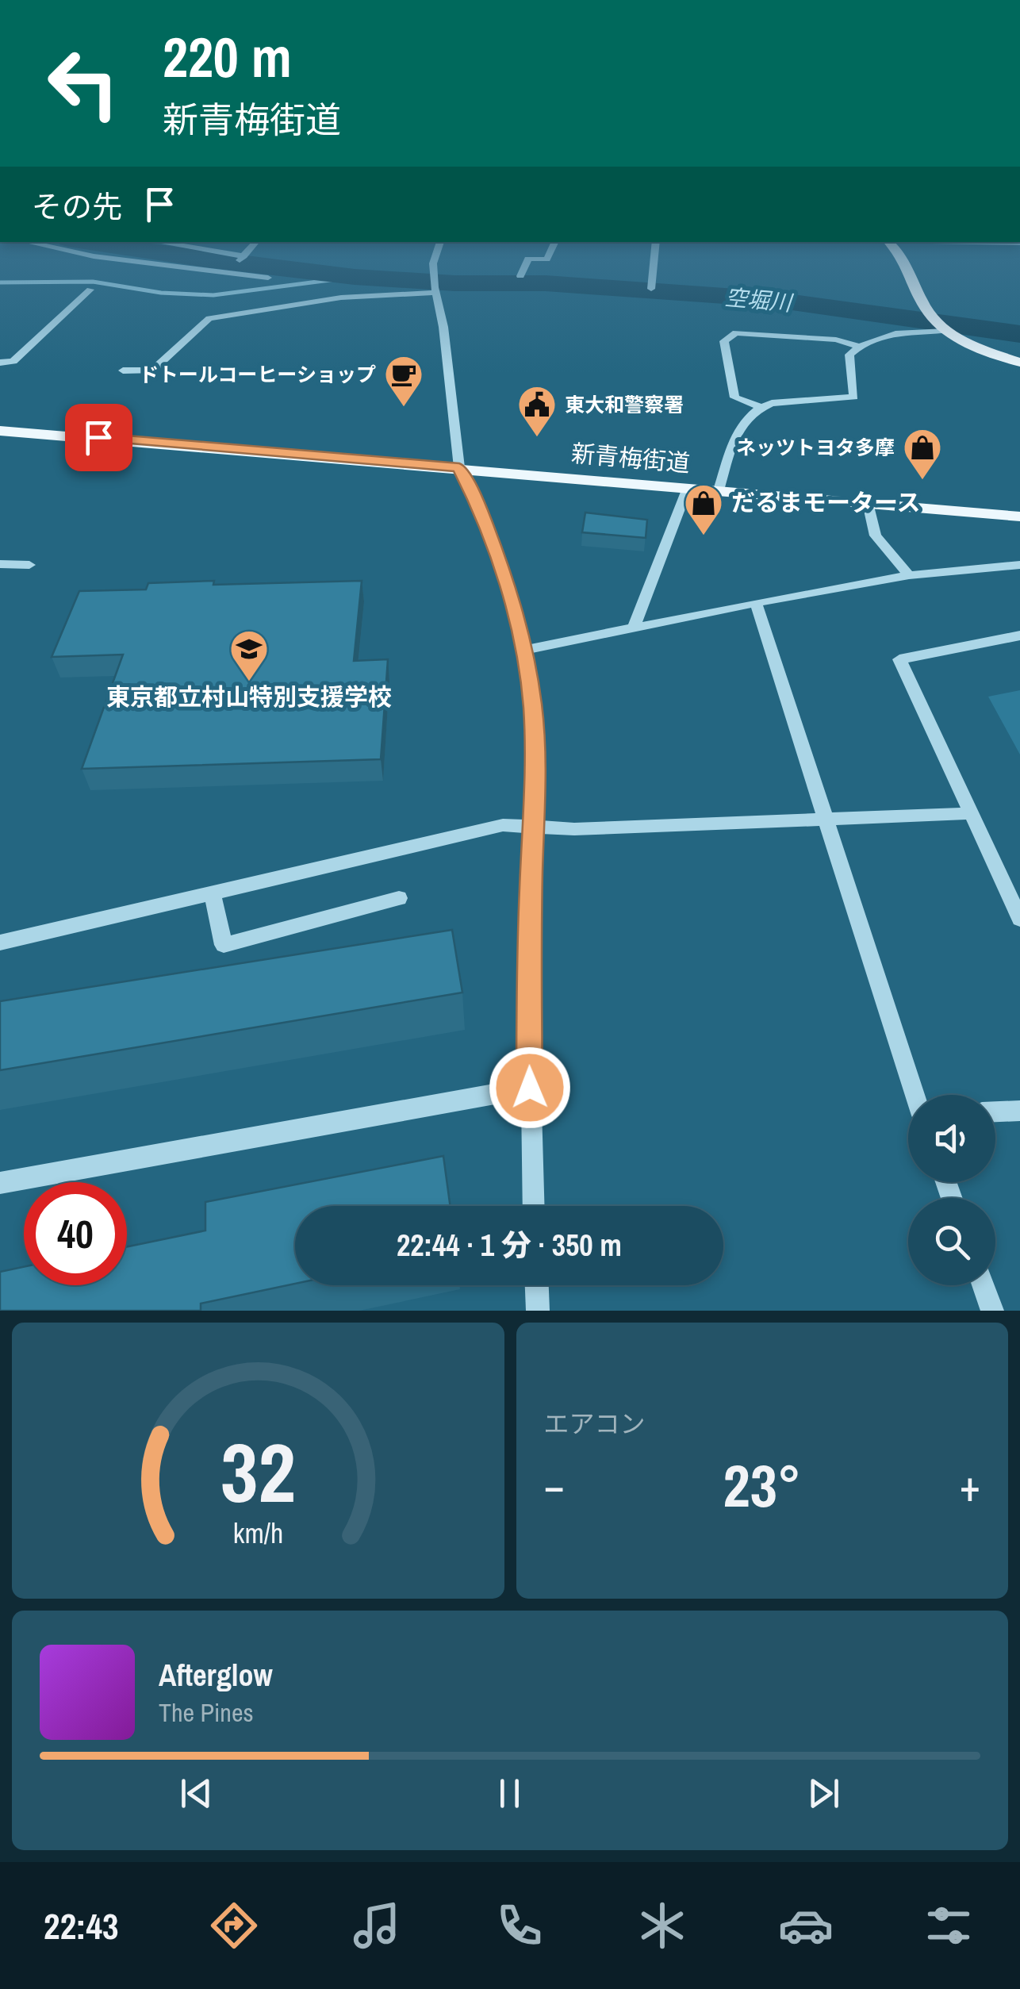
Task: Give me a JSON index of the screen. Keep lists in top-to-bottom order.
{
  "streets": {
    "main road": ["新青梅街道"]
  },
  "water": ["空堀川"],
  "places": {
    "cafe": ["ドトールコーヒーショップ"],
    "public building": ["東大和警察署"],
    "shop": ["ネッツトヨタ多摩", "だるまモータース"],
    "school or university": ["東京都立村山特別支援学校"]
  },
  "page": {
    "turn": ["220 m", "新青梅街道"],
    "then": "その先",
    "limit": "40",
    "trip": "22:44 · 1 分 · 350 m",
    "tile": "エアコン",
    "heat": ["−", "23°", "+"],
    "song": ["Afterglow", "The Pines"],
    "tabs": "22:43",
    "gauge": ["32", "km/h"]
  }
}
